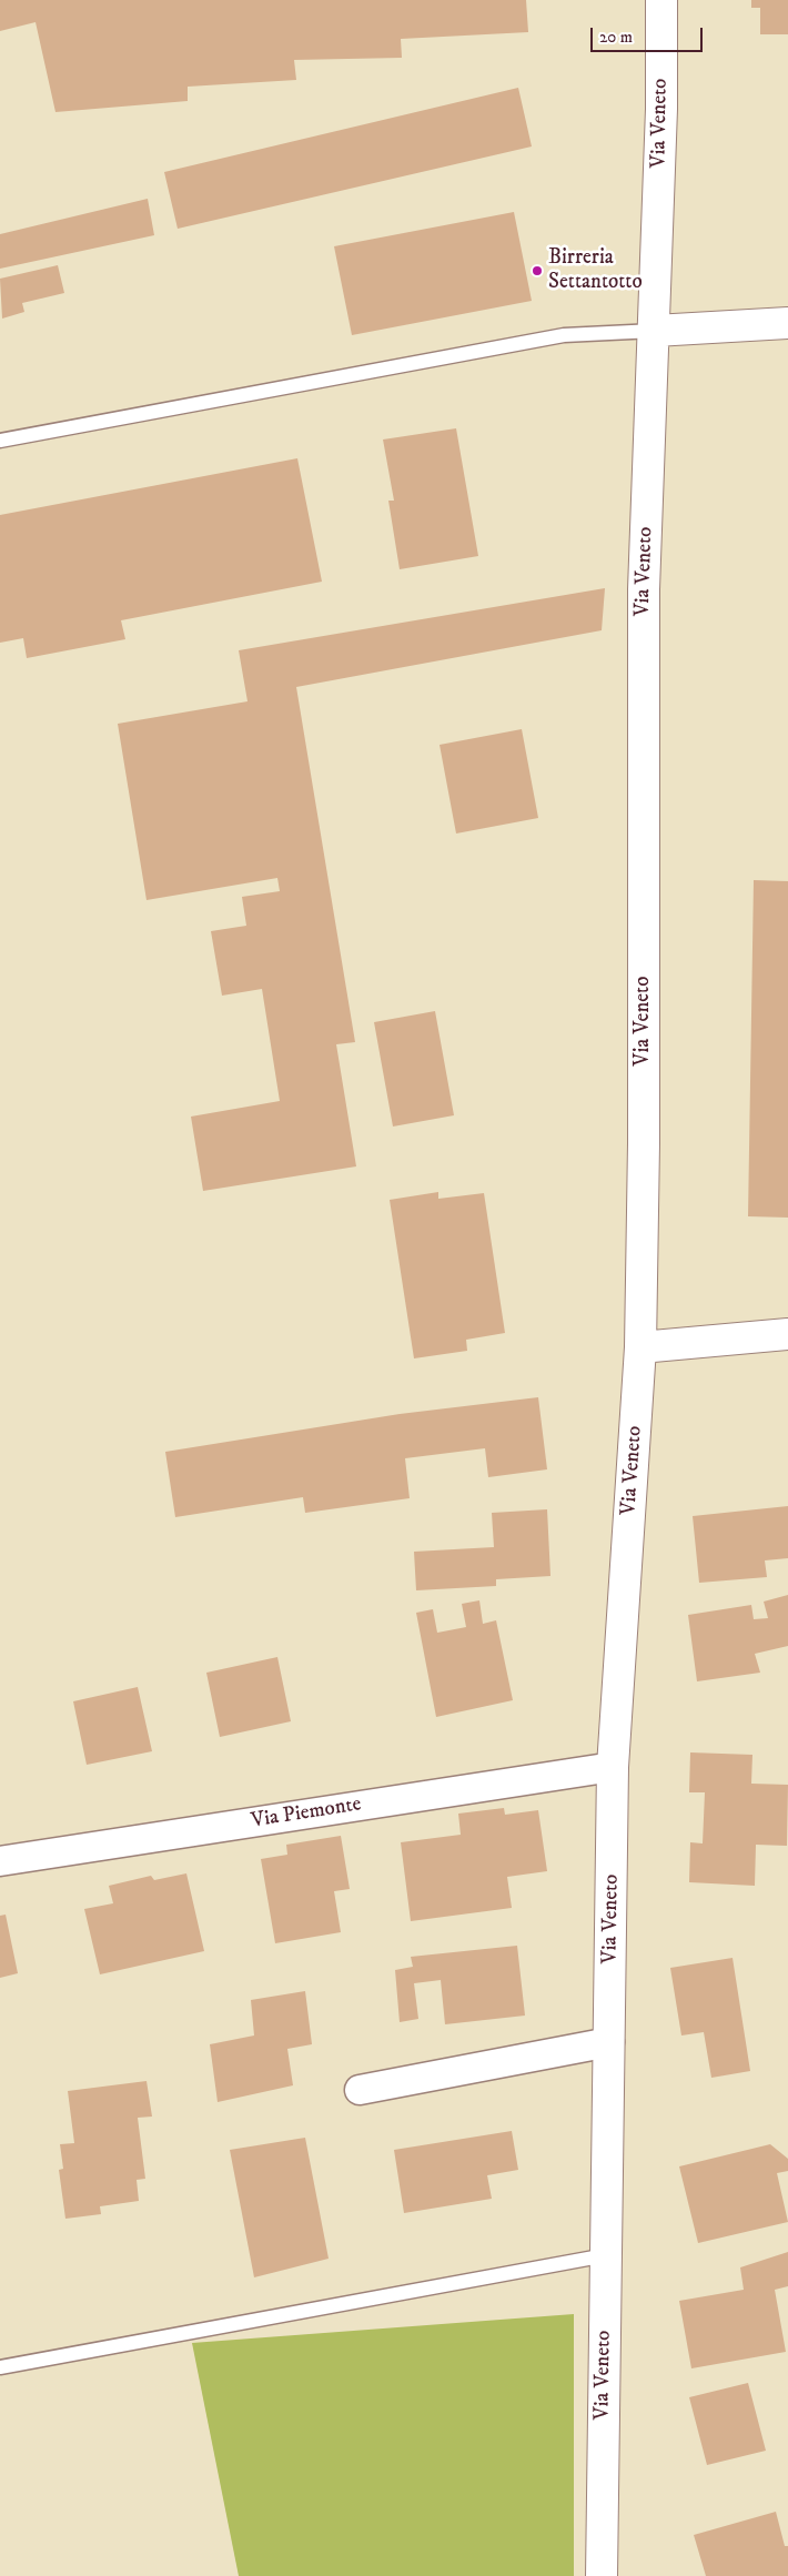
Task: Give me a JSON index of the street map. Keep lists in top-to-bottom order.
{
  "streets": {
    "street": ["Via Veneto", "Via Piemonte"]
  },
  "crossings": [
    ["Via Veneto", "Via Piemonte"]
  ],
  "places": ["Birreria Settantotto"],
  "scale_bar": "20 m"
}
